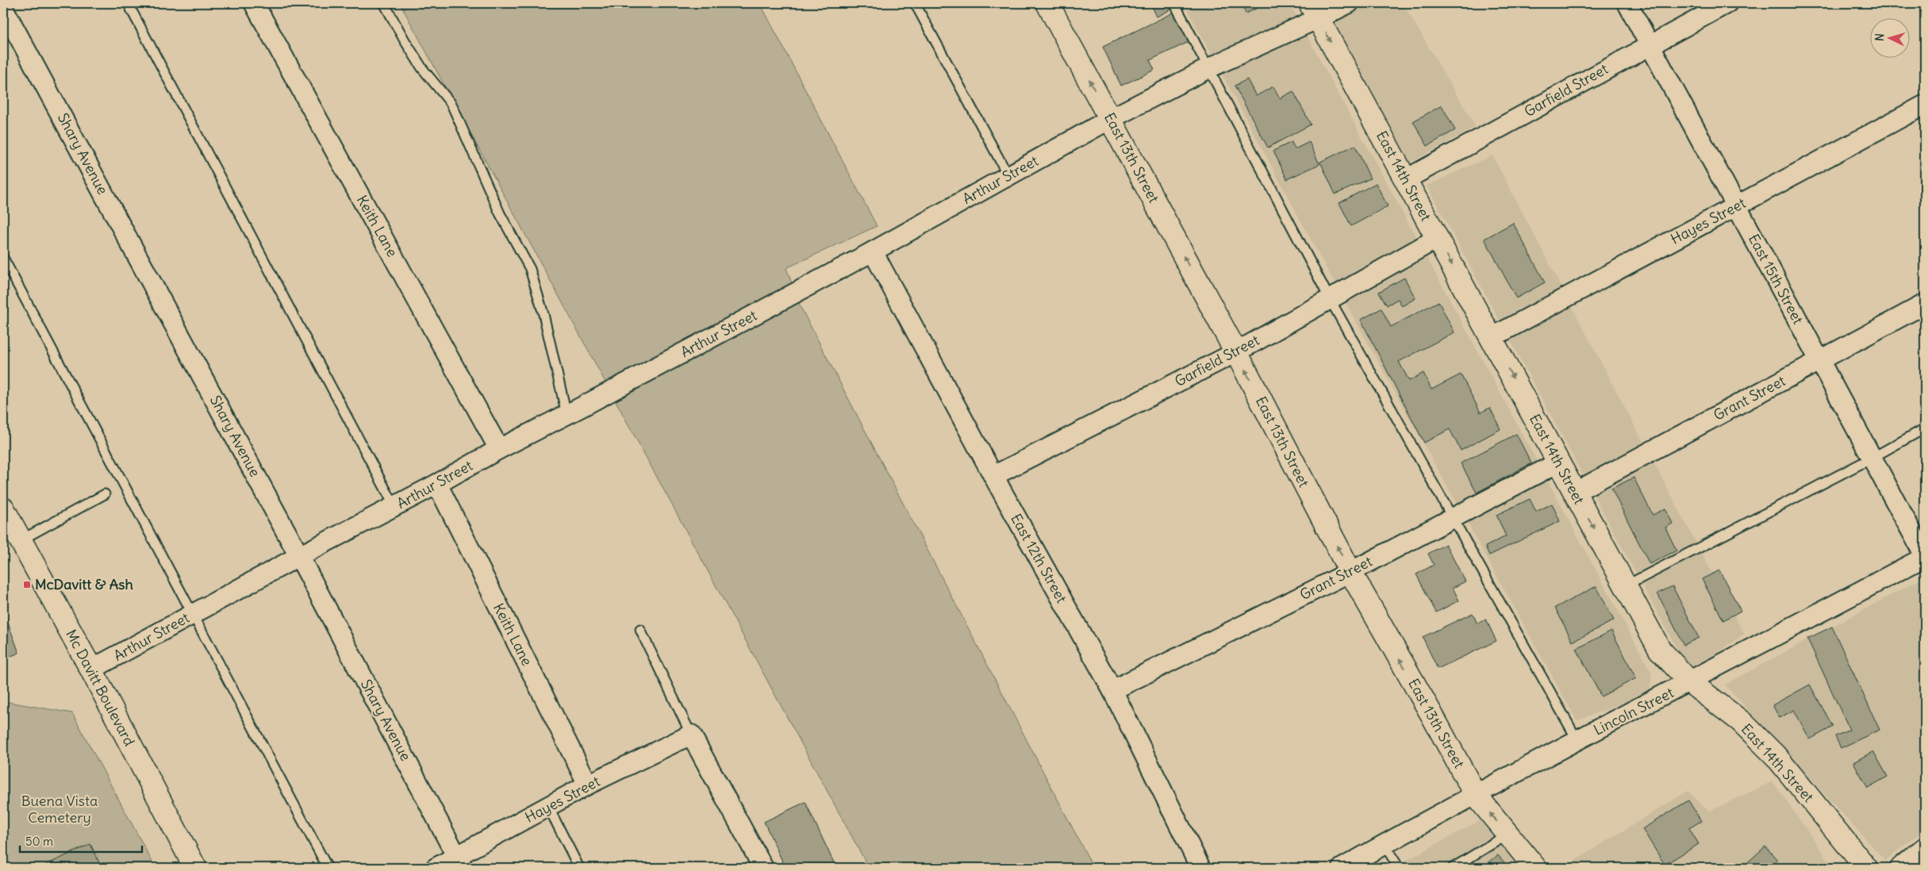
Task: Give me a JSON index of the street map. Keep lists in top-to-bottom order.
{
  "streets": {
    "street": [
      "Garfield Street",
      "Shary Avenue",
      "East 13th Street",
      "East 14th Street",
      "Arthur Street",
      "Hayes Street",
      "Keith Lane",
      "East 15th Street",
      "Grant Street",
      "East 12th Street",
      "Mc Davitt Boulevard",
      "Lincoln Street"
    ]
  },
  "crossings": [
    ["Garfield Street", "East 13th Street"],
    ["Garfield Street", "East 14th Street"],
    ["Garfield Street", "East 15th Street"],
    ["Garfield Street", "East 12th Street"],
    ["Shary Avenue", "Arthur Street"],
    ["Shary Avenue", "Hayes Street"],
    ["East 13th Street", "Arthur Street"],
    ["East 13th Street", "Grant Street"],
    ["East 13th Street", "Lincoln Street"],
    ["East 14th Street", "Arthur Street"],
    ["East 14th Street", "Hayes Street"],
    ["East 14th Street", "Grant Street"],
    ["East 14th Street", "Lincoln Street"],
    ["Arthur Street", "Keith Lane"],
    ["Arthur Street", "East 12th Street"],
    ["Arthur Street", "Mc Davitt Boulevard"],
    ["Hayes Street", "Keith Lane"],
    ["Hayes Street", "East 15th Street"],
    ["East 15th Street", "Grant Street"],
    ["East 15th Street", "Lincoln Street"],
    ["Grant Street", "East 12th Street"]
  ],
  "one_way": ["East 13th Street", "East 14th Street"],
  "parks": ["Buena Vista Cemetery"],
  "places": {
    "transit": ["McDavitt & Ash"]
  },
  "scale_bar": "50 m",
  "north": "left"
}
